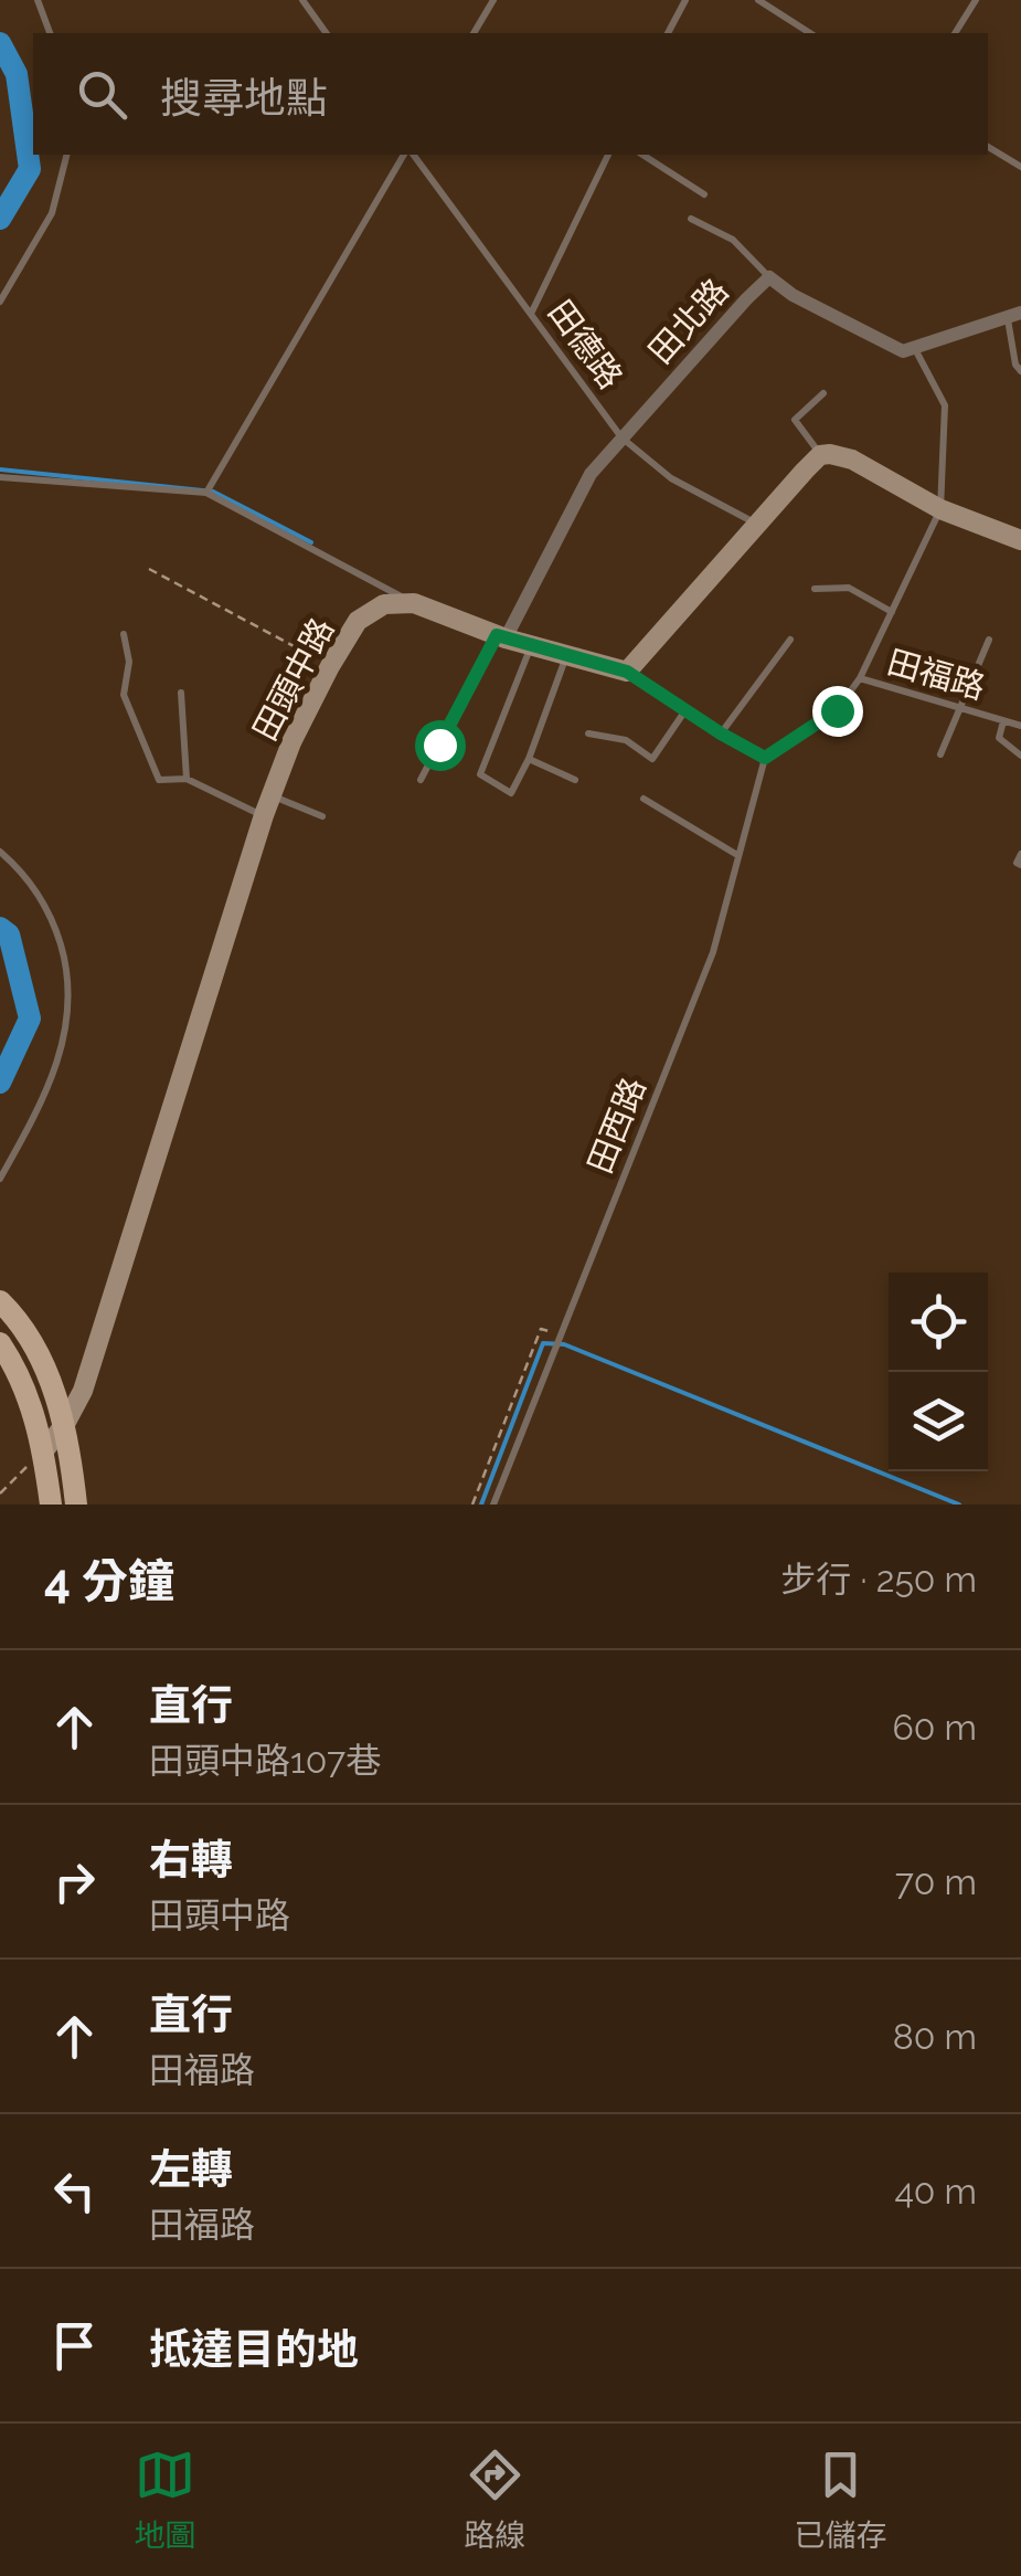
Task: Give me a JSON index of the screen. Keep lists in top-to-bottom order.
{
  "streets": {
    "street": ["田北路", "田頭中路"],
    "lane": ["田德路", "田福路", "田西路"]
  },
  "crossings": [
    ["田北路", "田德路"],
    ["田福路", "田西路"]
  ],
  "page": {
    "search": "搜尋地點",
    "heading": ["4 分鐘", "步行 · 250 m"],
    "list": [
      ["直行", "田頭中路107巷", "60 m"],
      ["右轉", "田頭中路", "70 m"],
      ["直行", "田福路", "80 m"],
      ["左轉", "田福路", "40 m"],
      "抵達目的地"
    ],
    "nav": ["地圖", "路線", "已儲存"]
  }
}
